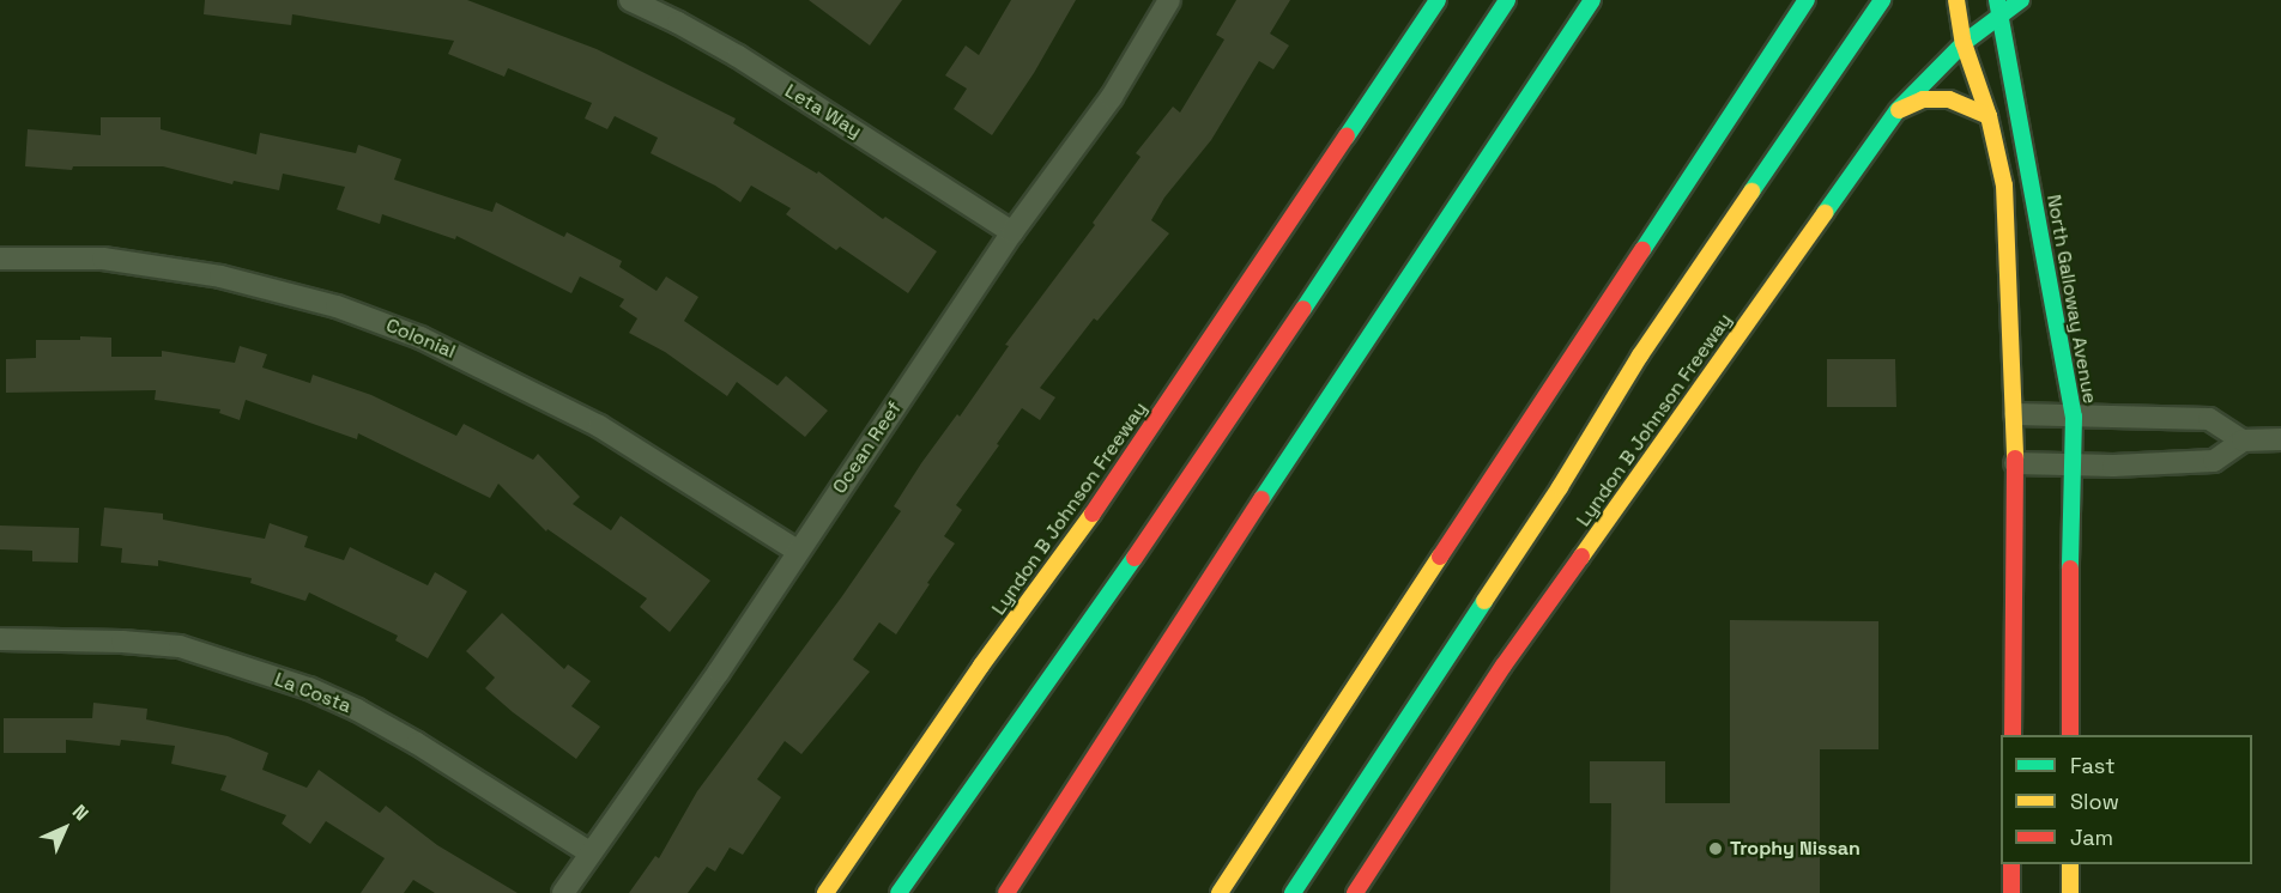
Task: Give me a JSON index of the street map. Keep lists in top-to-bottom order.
{
  "streets": {
    "main road": ["North Galloway Avenue", "Lyndon B Johnson Freeway"],
    "street": [
      "Leta Way",
      "Colonial",
      "Ocean Reef",
      "La Costa"
    ]
  },
  "crossings": [
    ["Leta Way", "Ocean Reef"],
    ["North Galloway Avenue", "Lyndon B Johnson Freeway"],
    ["Colonial", "Ocean Reef"],
    ["Ocean Reef", "La Costa"]
  ],
  "places": ["Trophy Nissan"],
  "legend": ["Fast", "Slow", "Jam"],
  "north": "top right"
}
